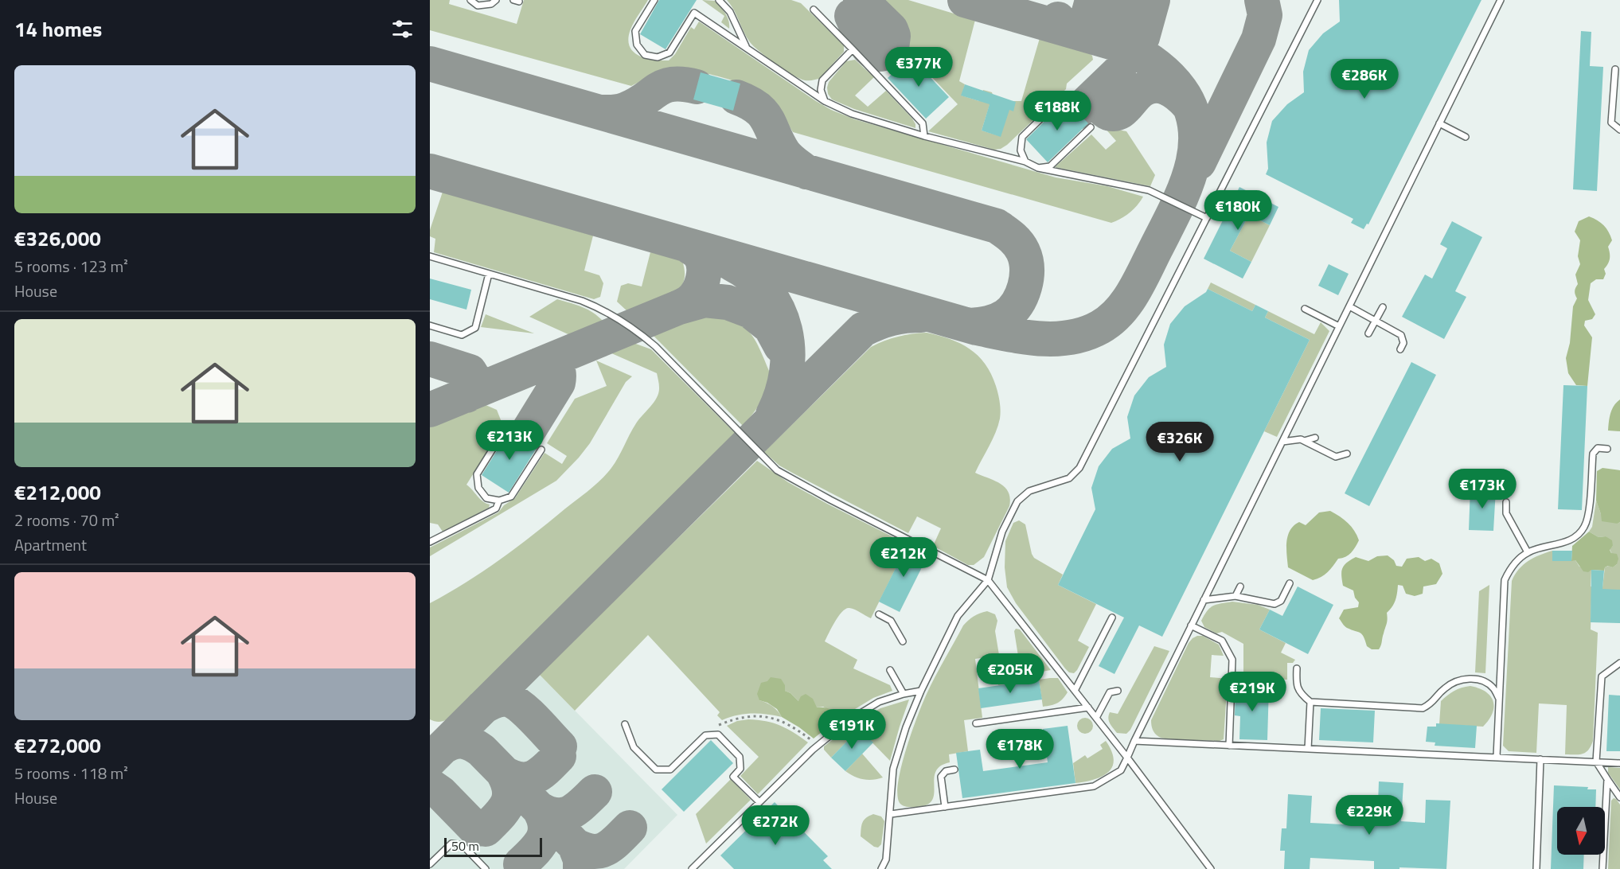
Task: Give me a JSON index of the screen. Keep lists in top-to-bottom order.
{
  "scale_bar": "50 m",
  "north": "bottom",
  "page": {
    "heading": "14 homes",
    "price": [
      "€377K",
      "€286K",
      "€188K",
      "€180K",
      "€213K",
      "€326K",
      "€173K",
      "€212K",
      "€205K",
      "€219K",
      "€191K",
      "€178K",
      "€229K",
      "€272K"
    ],
    "list": [
      {
        "name": "€326,000",
        "note": "5 rooms · 123 m² · House"
      },
      {
        "name": "€212,000",
        "note": "2 rooms · 70 m² · Apartment"
      },
      {
        "name": "€272,000",
        "note": "5 rooms · 118 m² · House"
      }
    ],
    "scale": "50 m"
  }
}
